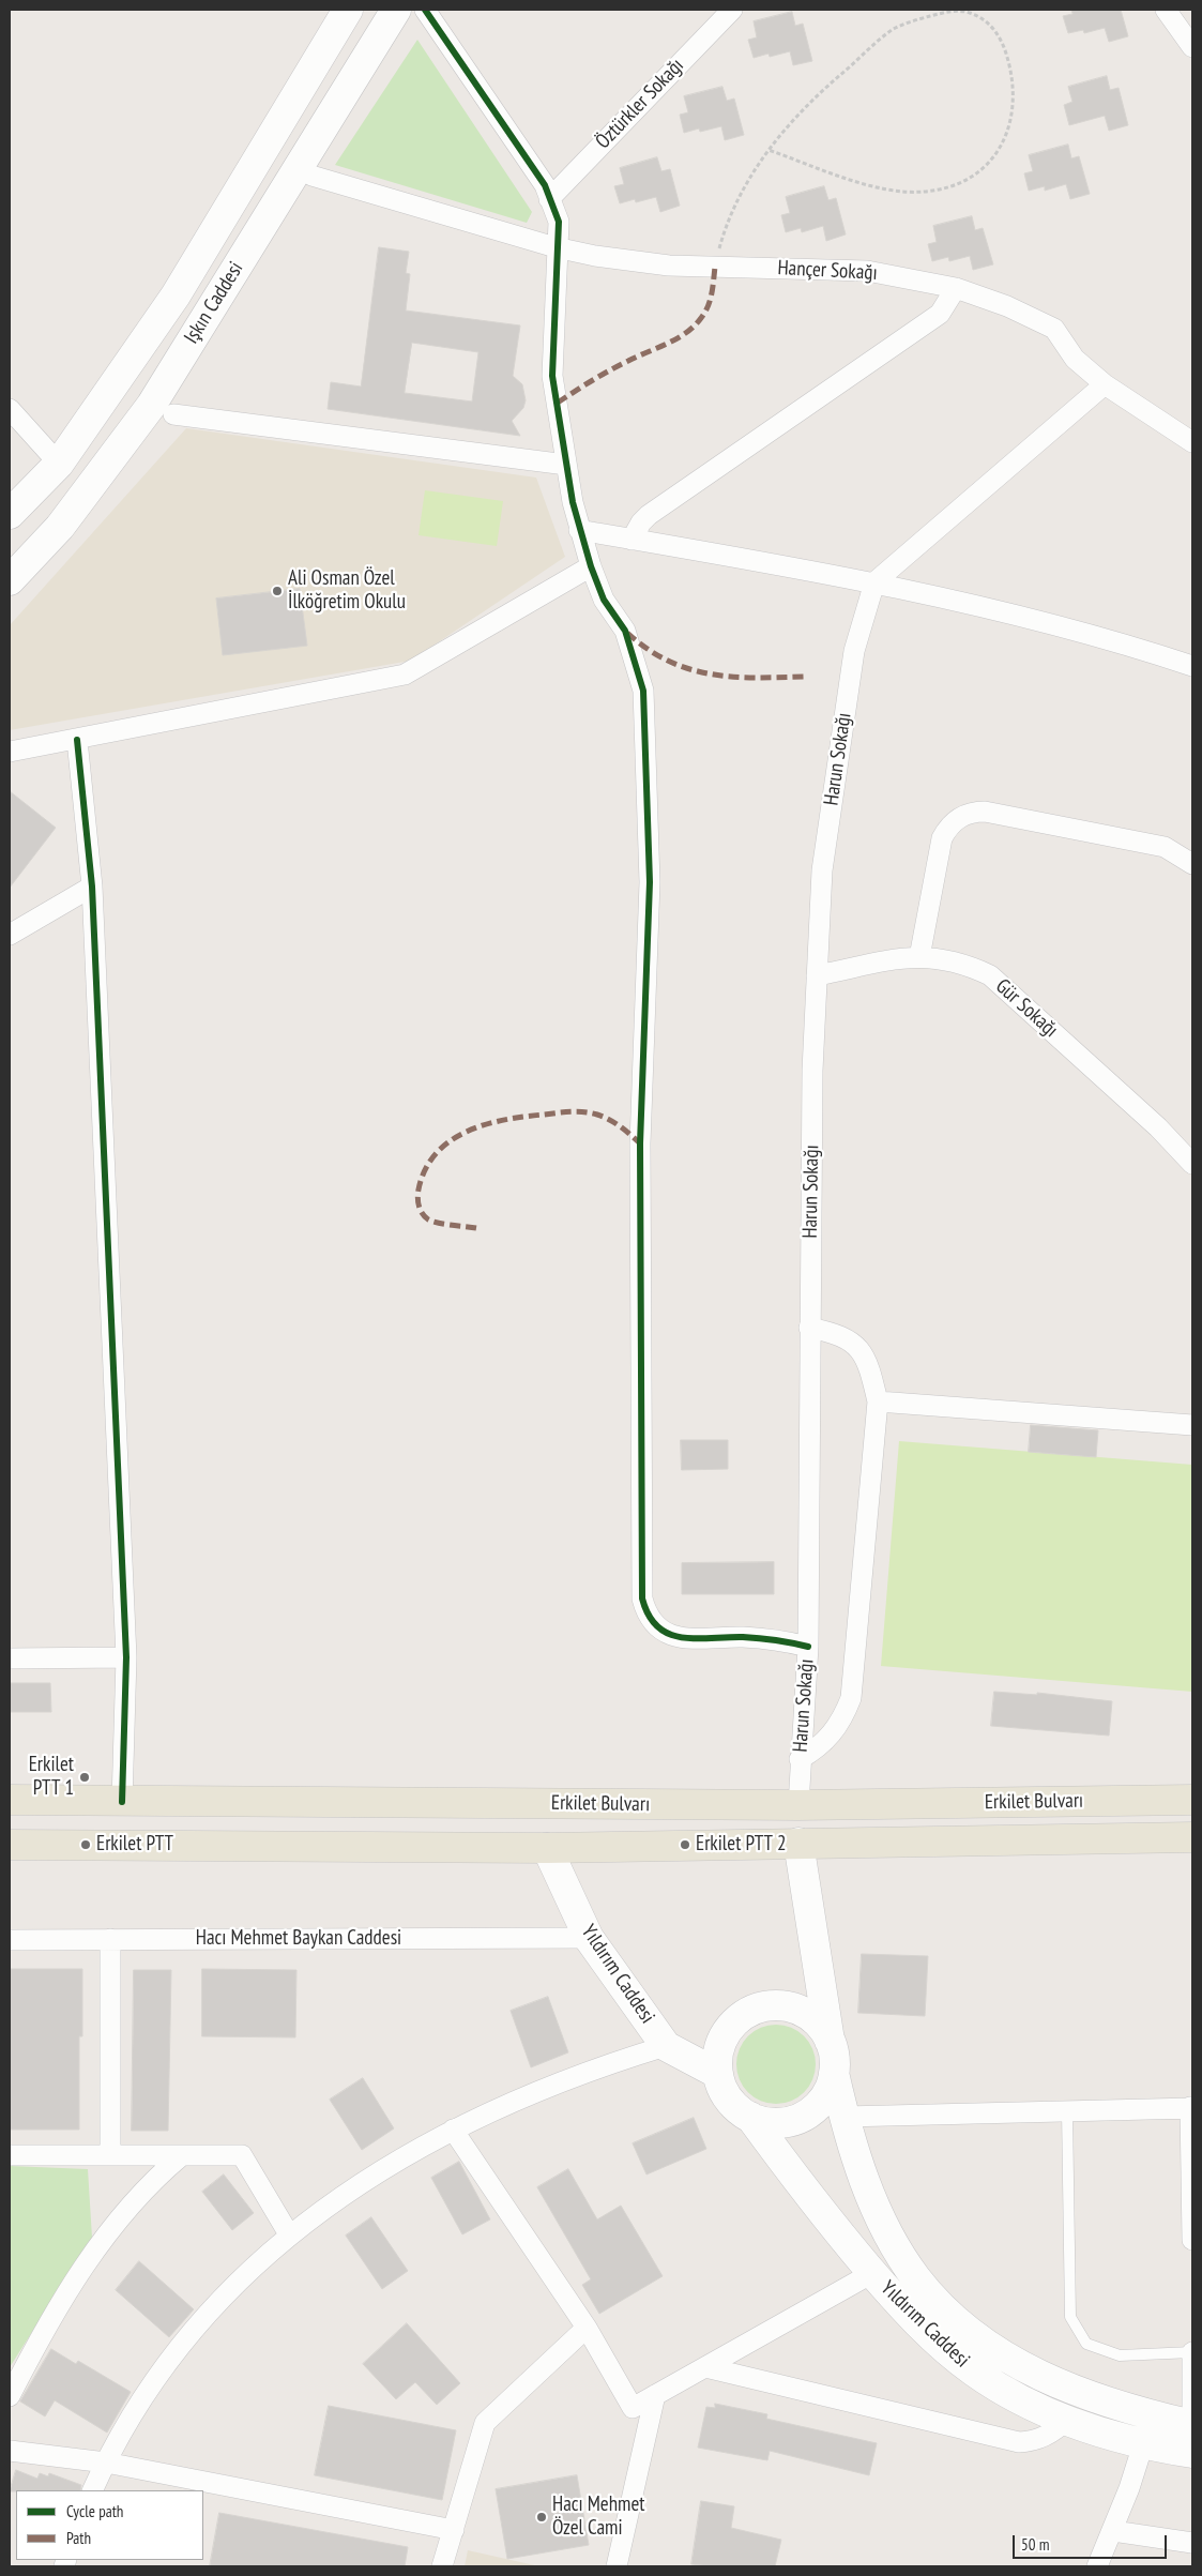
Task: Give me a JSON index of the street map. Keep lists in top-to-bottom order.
{
  "streets": {
    "main road": ["Erkilet Bulvarı"],
    "street": [
      "Öztürkler Sokağı",
      "Hançer Sokağı",
      "Işkın Caddesi",
      "Harun Sokağı",
      "Gür Sokağı",
      "Hacı Mehmet Baykan Caddesi",
      "Yıldırım Caddesi"
    ]
  },
  "crossings": [
    ["Harun Sokağı", "Gür Sokağı"],
    ["Harun Sokağı", "Erkilet Bulvarı"],
    ["Erkilet Bulvarı", "Yıldırım Caddesi"],
    ["Hacı Mehmet Baykan Caddesi", "Yıldırım Caddesi"]
  ],
  "places": [
    "Ali Osman Özel İlköğretim Okulu",
    "Erkilet PTT 1",
    "Erkilet PTT",
    "Erkilet PTT 2",
    "Hacı Mehmet Özel Cami"
  ],
  "legend": ["Cycle path", "Path"],
  "scale_bar": "50 m"
}
